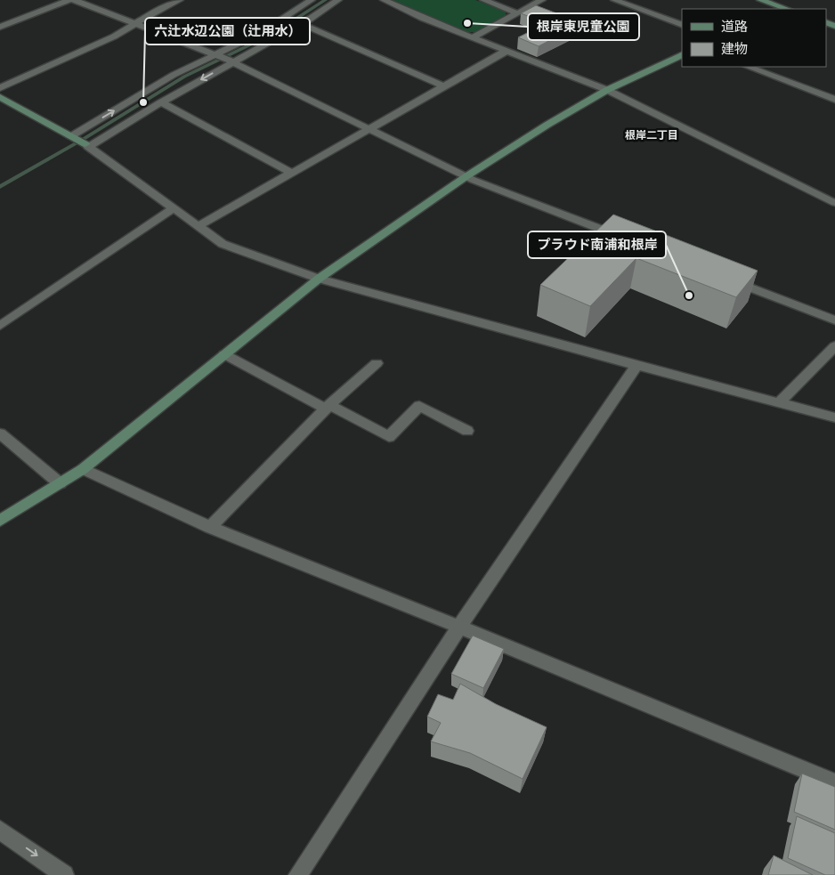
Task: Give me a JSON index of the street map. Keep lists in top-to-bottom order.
{
  "districts": ["根岸二丁目"],
  "places": ["根岸東児童公園", "六辻水辺公園（辻用水）", "プラウド南浦和根岸"],
  "legend": ["道路", "建物"]
}
